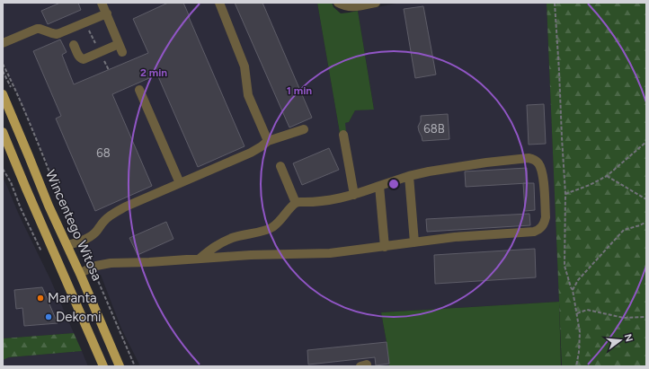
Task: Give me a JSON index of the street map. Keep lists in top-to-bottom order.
{
  "streets": {
    "main road": ["Wincentego Witosa"]
  },
  "places": ["Maranta", "Dekomi"],
  "house_numbers": ["68B", "68"],
  "north": "right",
  "rings": ["2 min", "1 min"]
}
